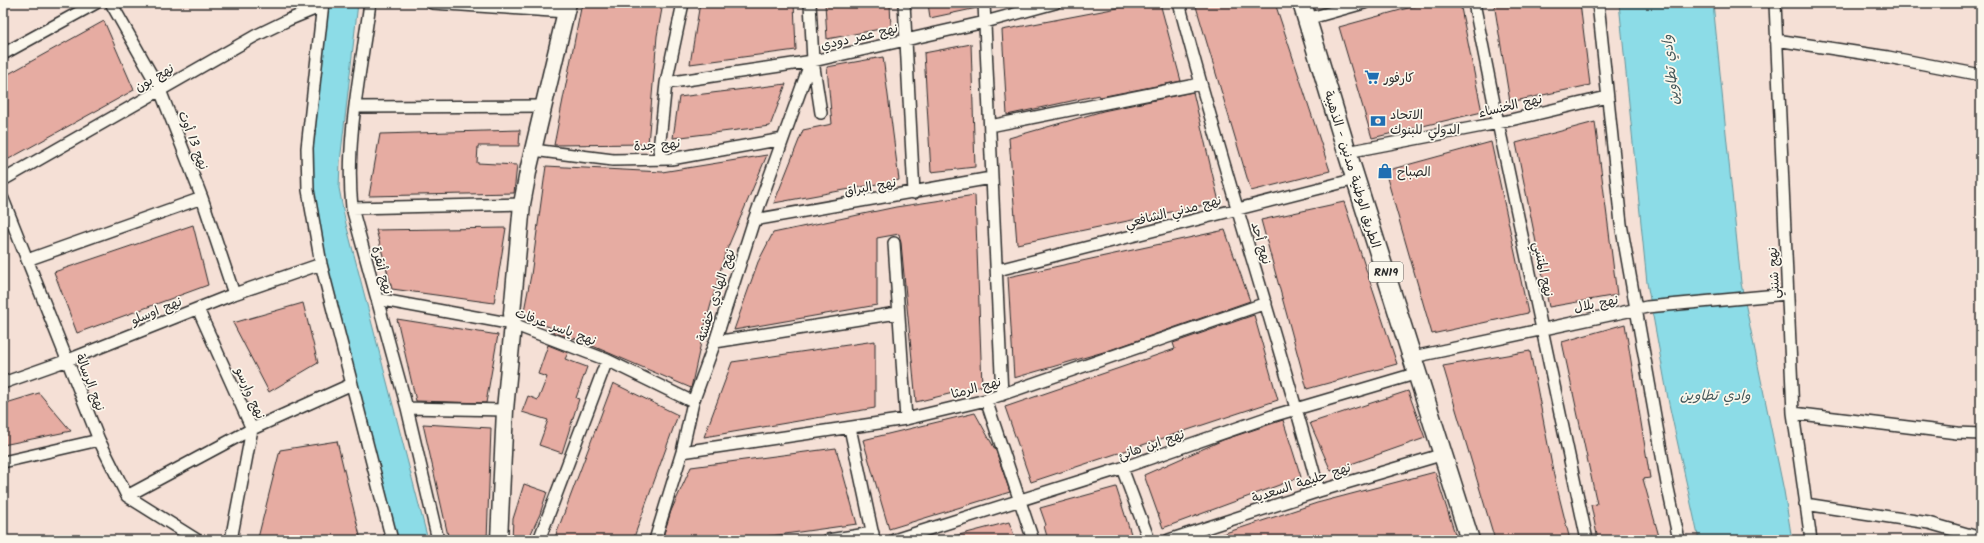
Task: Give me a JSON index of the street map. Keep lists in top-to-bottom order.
{
  "streets": {
    "main road": ["الطريق الوطنية مدنين - الذهيبة", "RN19"],
    "street": [
      "نهج عمر دودي",
      "نهج بون",
      "نهج الخنساء",
      "نهج 13 أوت",
      "نهج جدة",
      "نهج البراق",
      "نهج مدني الشافعي",
      "نهج أحد",
      "نهج المتنبي",
      "نهج أنقرة",
      "نهج شنني",
      "نهج الهادي خفشة",
      "نهج بلال",
      "نهج اوسلو",
      "نهج ياسر عرفات",
      "نهج الرسالة",
      "نهج الرمثا",
      "نهج وارسو",
      "نهج ابن هانئ",
      "نهج حليمة السعدية"
    ]
  },
  "crossings": [
    ["نهج عمر دودي", "نهج الهادي خفشة"],
    ["نهج بون", "نهج 13 أوت"],
    ["نهج الخنساء", "الطريق الوطنية مدنين - الذهيبة"],
    ["نهج الخنساء", "نهج المتنبي"],
    ["نهج 13 أوت", "نهج اوسلو"],
    ["نهج جدة", "نهج الهادي خفشة"],
    ["الطريق الوطنية مدنين - الذهيبة", "نهج مدني الشافعي"],
    ["الطريق الوطنية مدنين - الذهيبة", "نهج بلال"],
    ["الطريق الوطنية مدنين - الذهيبة", "نهج ابن هانئ"],
    ["الطريق الوطنية مدنين - الذهيبة", "نهج حليمة السعدية"],
    ["نهج البراق", "نهج الهادي خفشة"],
    ["نهج مدني الشافعي", "نهج أحد"],
    ["نهج أحد", "نهج الرمثا"],
    ["نهج أحد", "نهج ابن هانئ"],
    ["نهج أحد", "نهج حليمة السعدية"],
    ["نهج المتنبي", "نهج بلال"],
    ["نهج أنقرة", "نهج ياسر عرفات"],
    ["نهج شنني", "نهج بلال"],
    ["نهج الهادي خفشة", "نهج ياسر عرفات"],
    ["نهج الهادي خفشة", "نهج الرمثا"],
    ["نهج بلال", "نهج ابن هانئ"],
    ["نهج اوسلو", "نهج الرسالة"],
    ["نهج اوسلو", "نهج وارسو"]
  ],
  "water": ["وادي تطاوين"],
  "places": {
    "supermarket": ["كارفور"],
    "bank": ["الاتحاد الدولي للبنوك"],
    "shop": ["الصباح"]
  }
}
